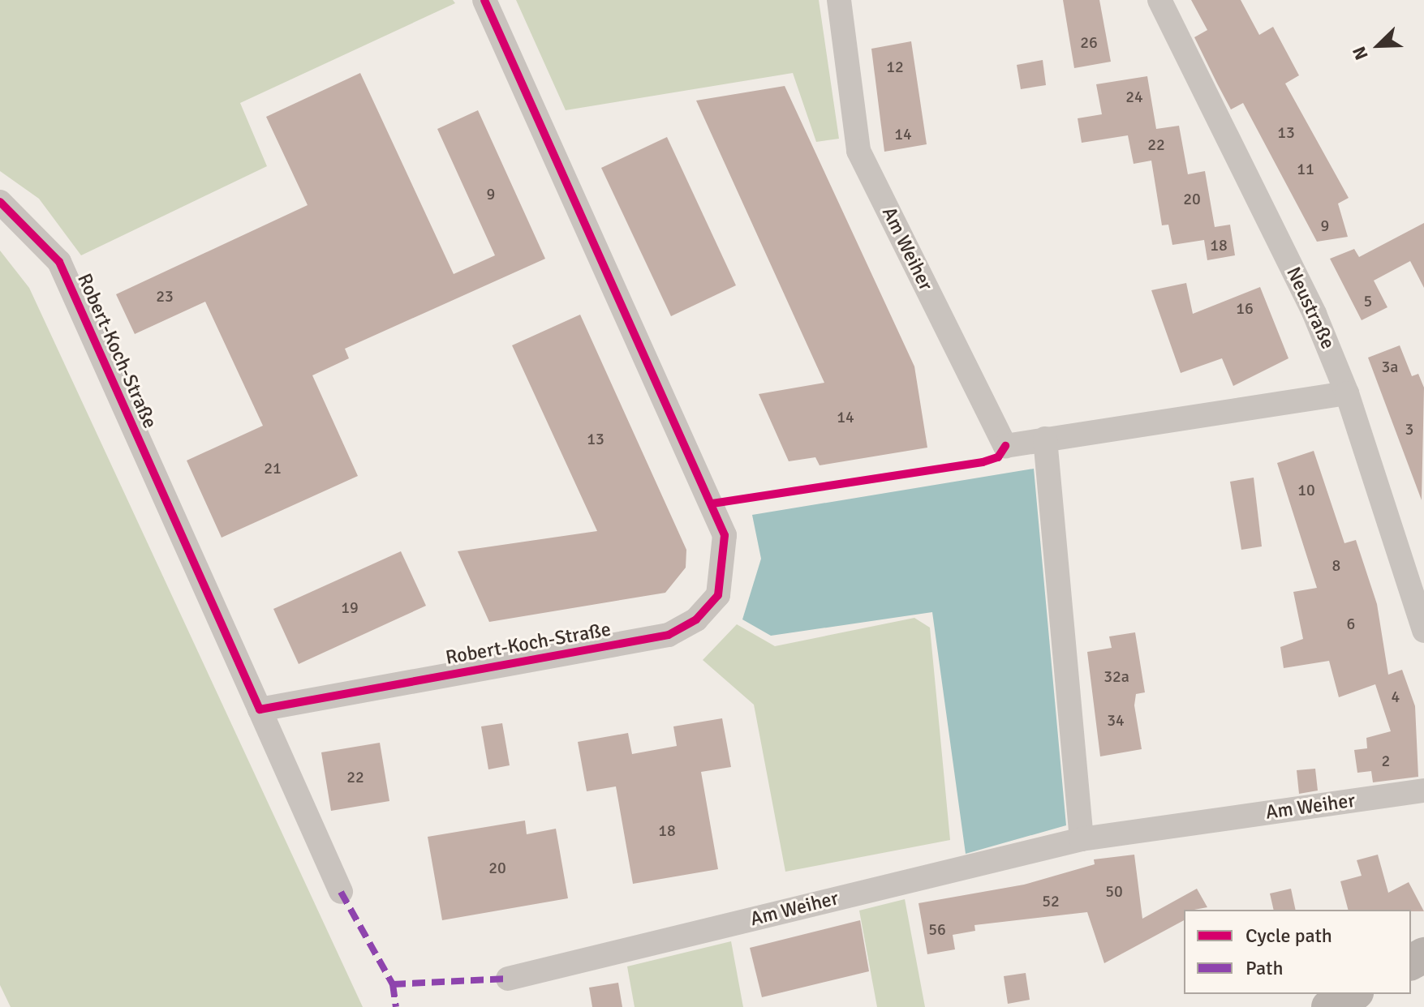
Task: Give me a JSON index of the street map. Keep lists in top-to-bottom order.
{
  "streets": {
    "street": ["Am Weiher", "Neustraße", "Robert-Koch-Straße"]
  },
  "crossings": [
    ["Am Weiher", "Neustraße"]
  ],
  "house_numbers": [
    "26",
    "12",
    "24",
    "13",
    "14",
    "22",
    "11",
    "9",
    "20",
    "9",
    "18",
    "23",
    "5",
    "16",
    "3a",
    "14",
    "3",
    "13",
    "21",
    "10",
    "8",
    "19",
    "6",
    "32a",
    "4",
    "34",
    "2",
    "22",
    "18",
    "20",
    "50",
    "52",
    "56"
  ],
  "legend": ["Cycle path", "Path"],
  "north": "bottom left"
}
